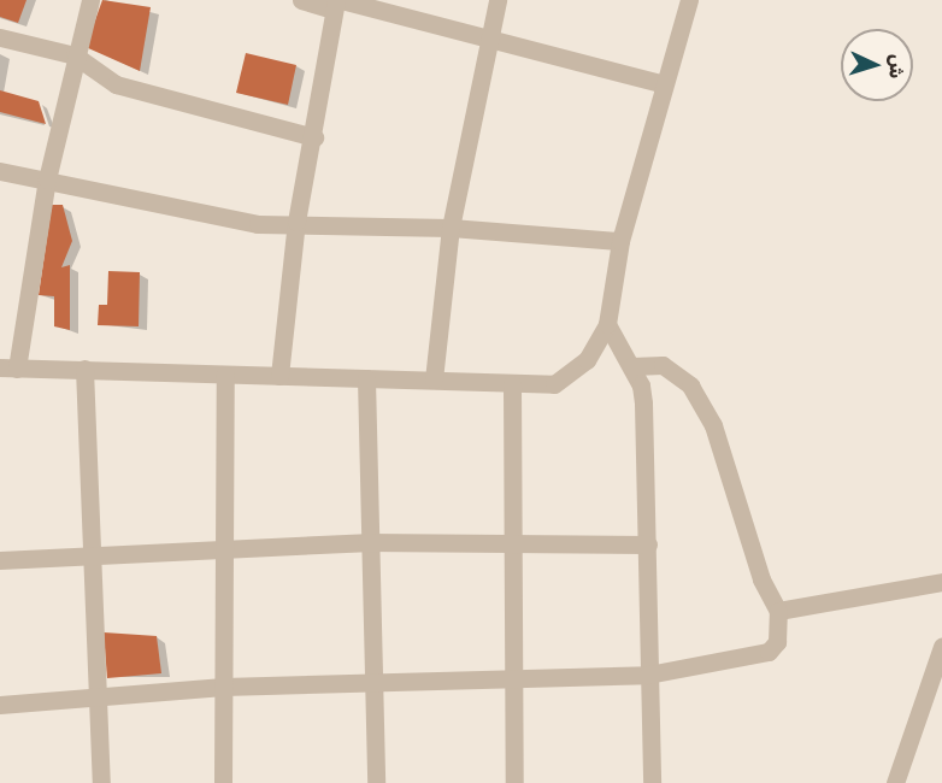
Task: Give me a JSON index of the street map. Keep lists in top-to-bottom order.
{
  "north": "right"
}
